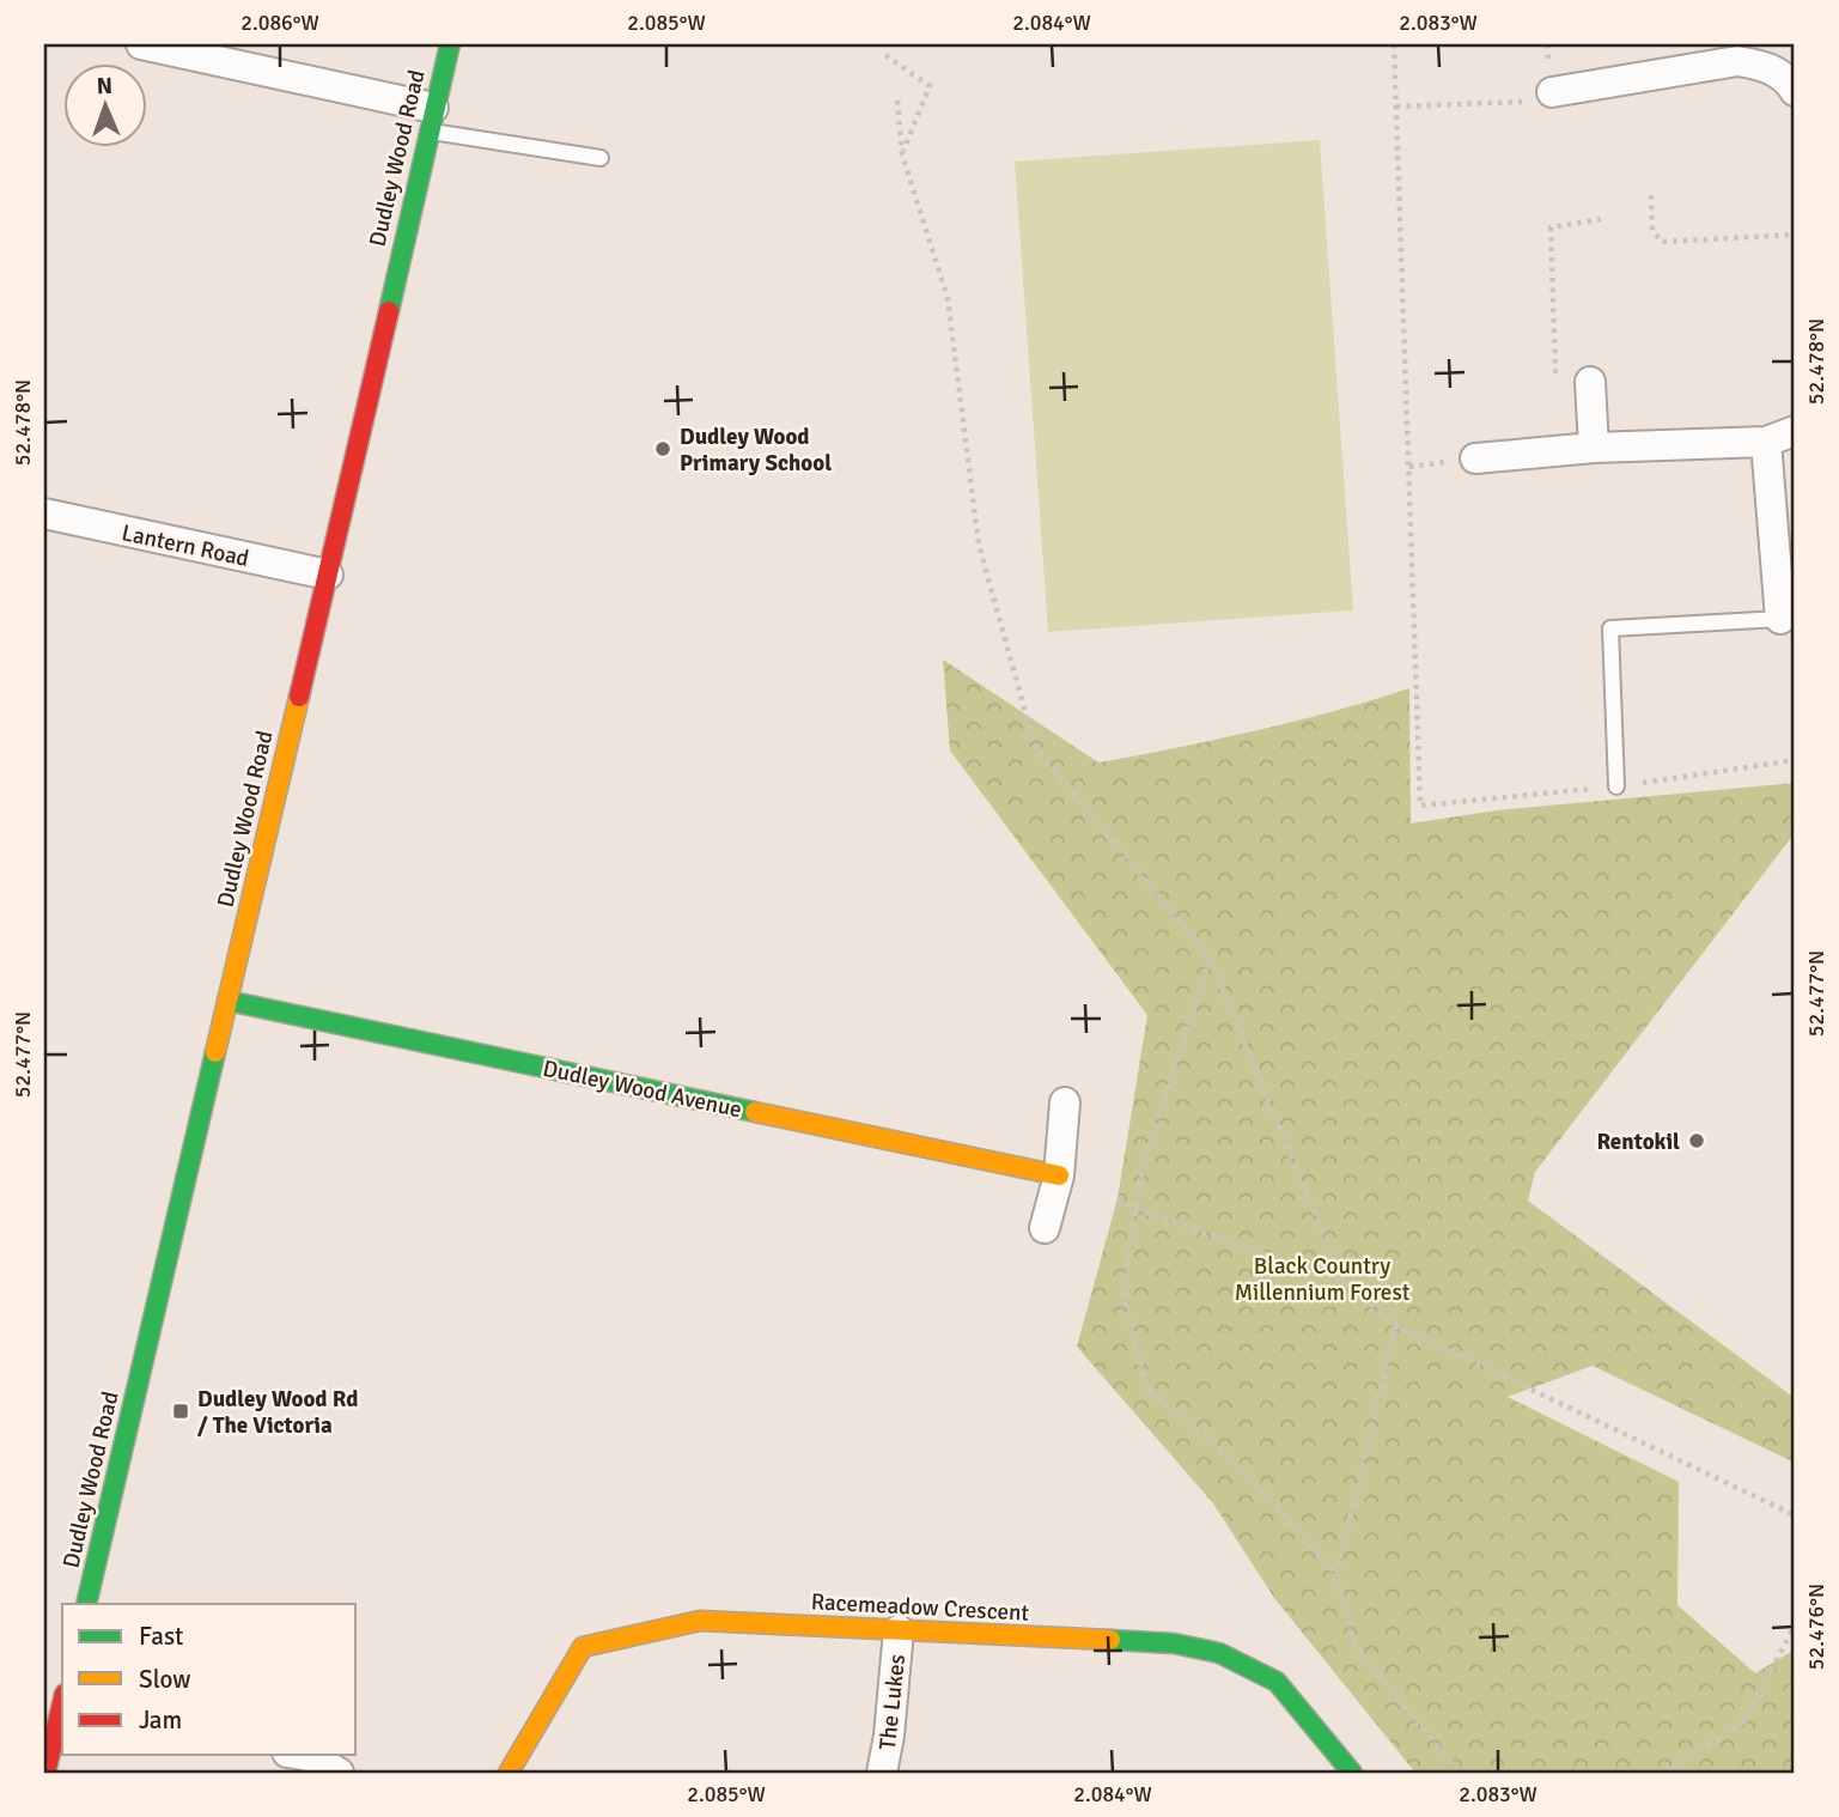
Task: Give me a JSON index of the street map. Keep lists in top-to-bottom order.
{
  "streets": {
    "street": [
      "Dudley Wood Road",
      "Lantern Road",
      "Dudley Wood Avenue",
      "Racemeadow Crescent",
      "The Lukes"
    ]
  },
  "crossings": [
    ["Dudley Wood Road", "Lantern Road"],
    ["Dudley Wood Road", "Dudley Wood Avenue"],
    ["Racemeadow Crescent", "The Lukes"]
  ],
  "parks": ["Black Country Millennium Forest"],
  "places": {
    "other": ["Dudley Wood Primary School", "Rentokil"],
    "transit": ["Dudley Wood Rd / The Victoria"]
  },
  "legend": ["Fast", "Slow", "Jam"],
  "north": "top",
  "coordinates": [
    "2.086°W",
    "2.085°W",
    "2.084°W",
    "2.083°W",
    "52.478°N",
    "52.477°N",
    "52.476°N"
  ]
}
